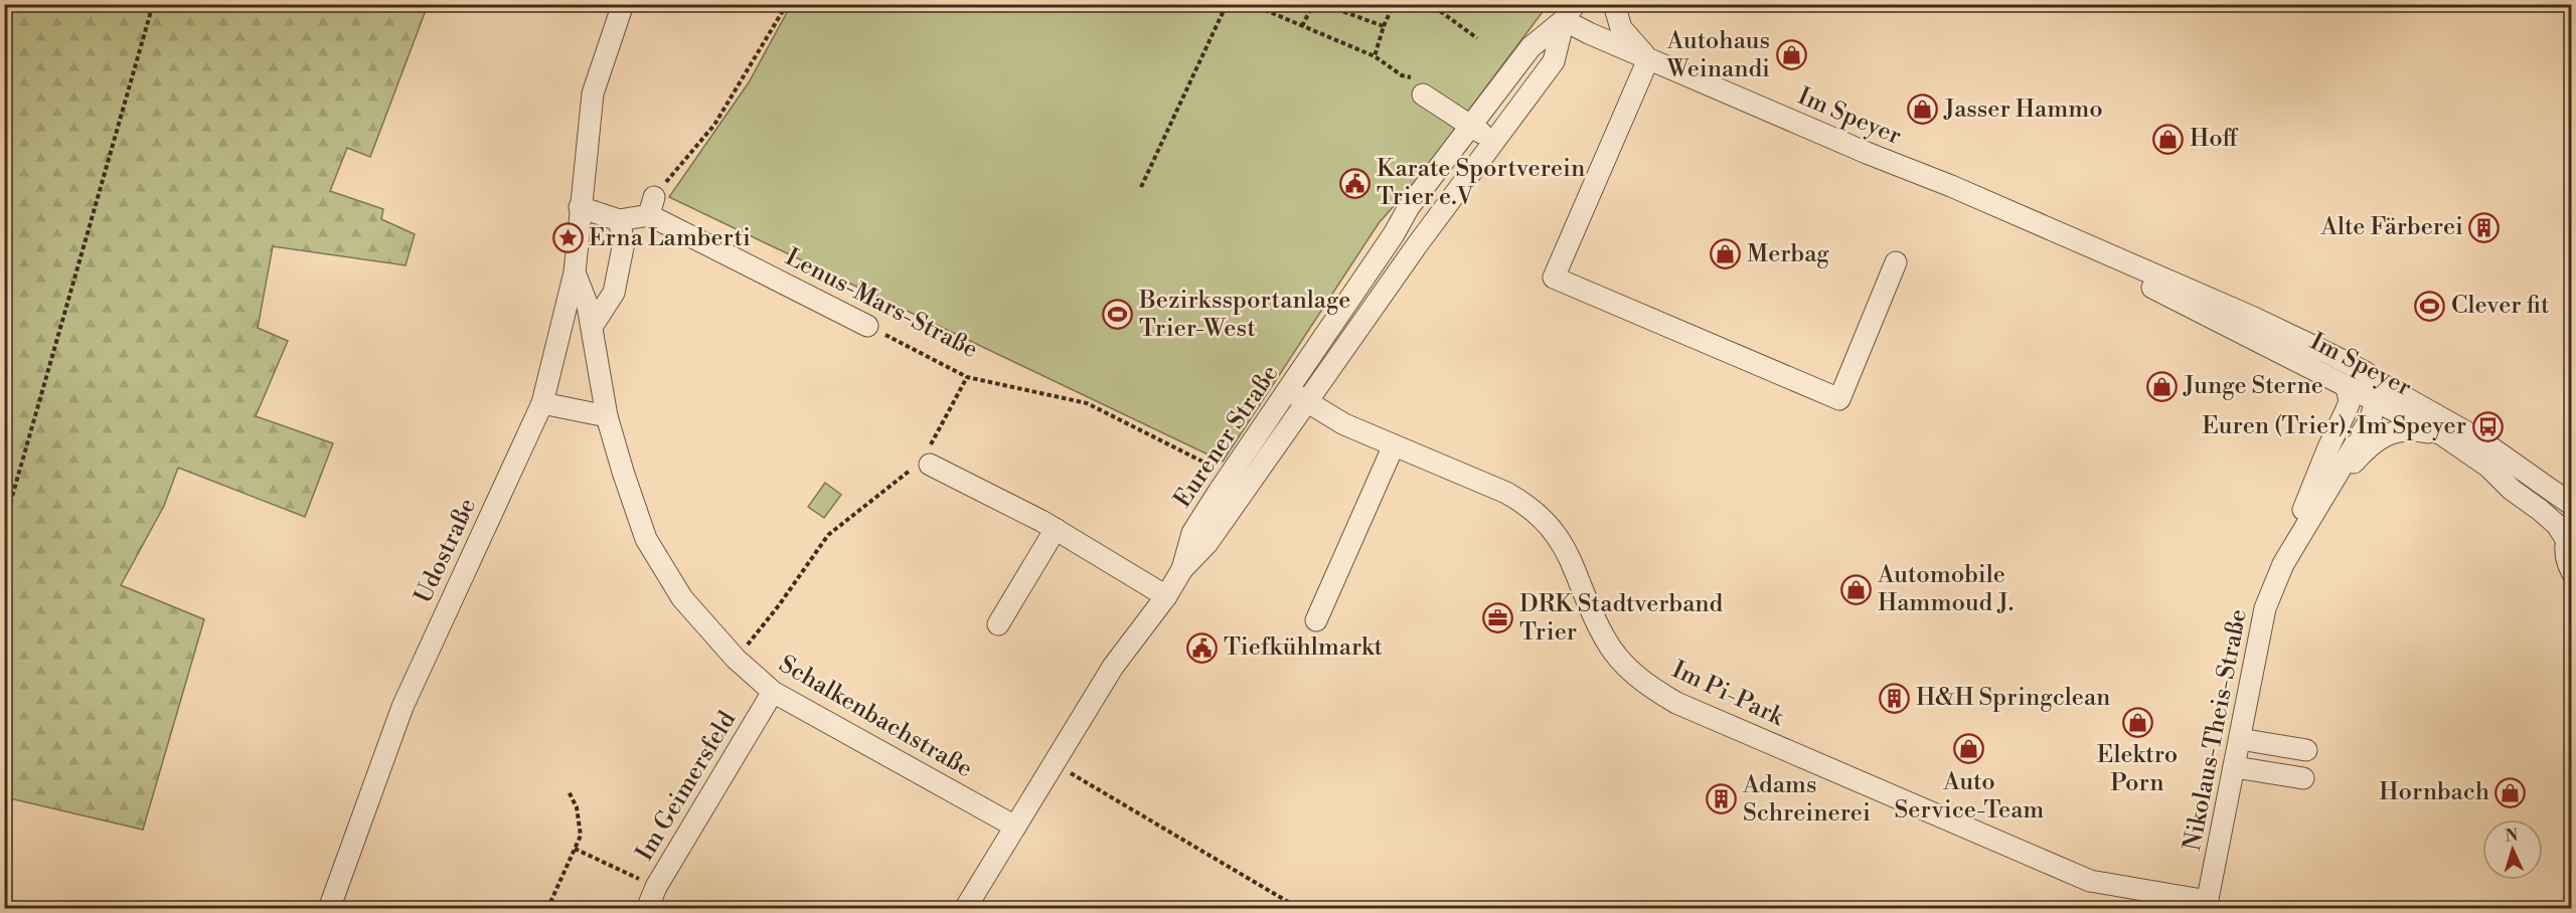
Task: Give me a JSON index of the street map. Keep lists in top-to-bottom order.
{
  "streets": {
    "street": [
      "Im Speyer",
      "Lenus-Mars-Straße",
      "Eurener Straße",
      "Udostraße",
      "Im Pi-Park",
      "Schalkenbachstraße",
      "Nikolaus-Theis-Straße",
      "Im Geimersfeld"
    ]
  },
  "crossings": [
    ["Im Speyer", "Eurener Straße"],
    ["Im Speyer", "Nikolaus-Theis-Straße"],
    ["Lenus-Mars-Straße", "Eurener Straße"],
    ["Eurener Straße", "Im Pi-Park"],
    ["Eurener Straße", "Schalkenbachstraße"],
    ["Udostraße", "Schalkenbachstraße"],
    ["Im Pi-Park", "Nikolaus-Theis-Straße"],
    ["Schalkenbachstraße", "Im Geimersfeld"]
  ],
  "places": {
    "shop": [
      "Autohaus Weinandi",
      "Jasser Hammo",
      "Hoff",
      "Merbag",
      "Junge Sterne",
      "Automobile Hammoud J.",
      "Elektro Porn",
      "Auto Service-Team",
      "Hornbach"
    ],
    "public building": ["Karate Sportverein Trier e.V", "Tiefkühlmarkt"],
    "building": ["Alte Färberei", "H&H Springclean", "Adams Schreinerei"],
    "place": ["Erna Lamberti"],
    "sports": ["Clever fit", "Bezirkssportanlage Trier-West"],
    "bus stop": ["Euren (Trier), Im Speyer"],
    "office": ["DRK Stadtverband Trier"]
  },
  "north": "top"
}
